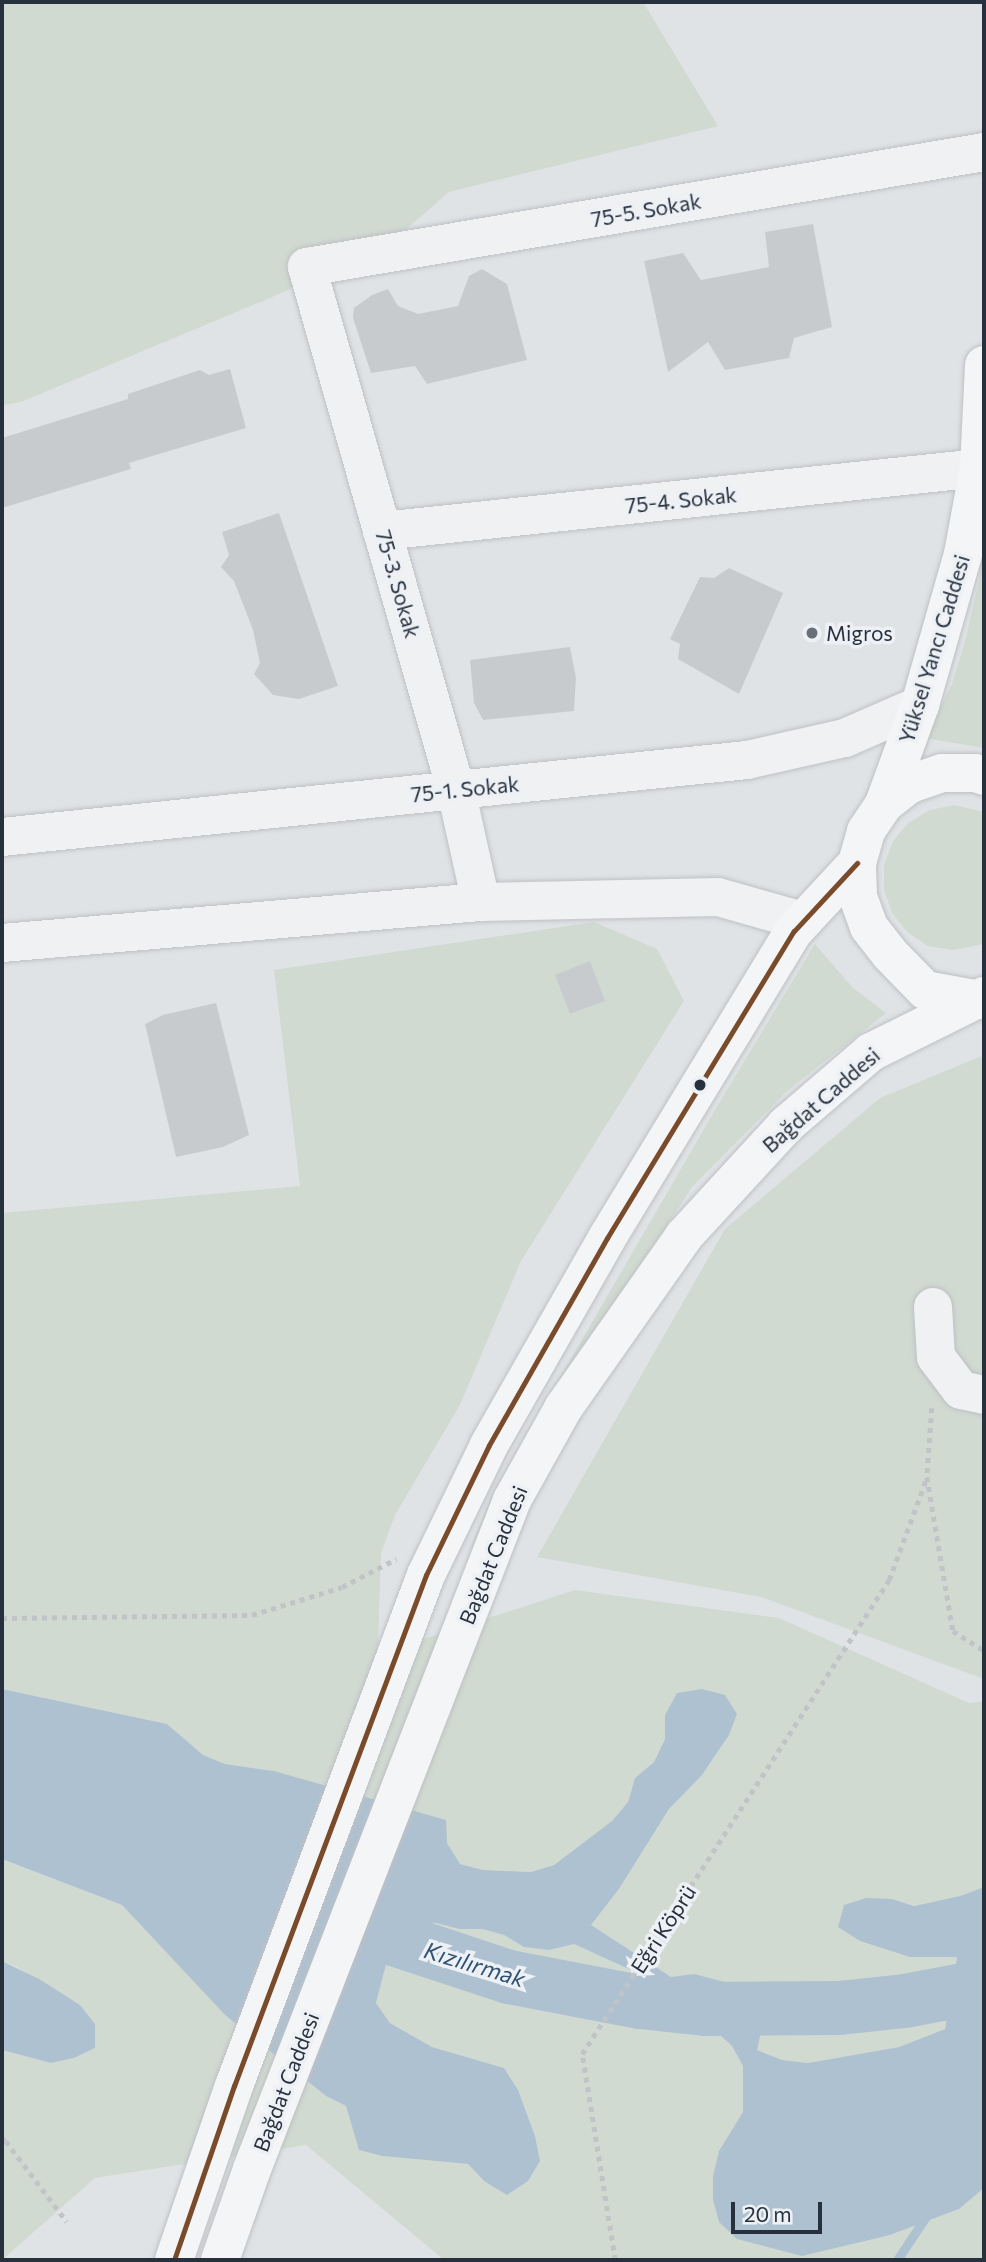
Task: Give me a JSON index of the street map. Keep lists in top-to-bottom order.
{
  "streets": {
    "main road": ["Yüksel Yancı Caddesi", "Bağdat Caddesi"],
    "street": [
      "75-5. Sokak",
      "75-4. Sokak",
      "75-3. Sokak",
      "75-1. Sokak"
    ],
    "path": ["Eğri Köprü"]
  },
  "crossings": [
    ["75-5. Sokak", "75-3. Sokak"],
    ["75-4. Sokak", "75-3. Sokak"],
    ["75-4. Sokak", "Yüksel Yancı Caddesi"],
    ["75-3. Sokak", "75-1. Sokak"],
    ["Yüksel Yancı Caddesi", "75-1. Sokak"]
  ],
  "water": ["Kızılırmak"],
  "places": ["Migros"],
  "scale_bar": "20 m"
}
